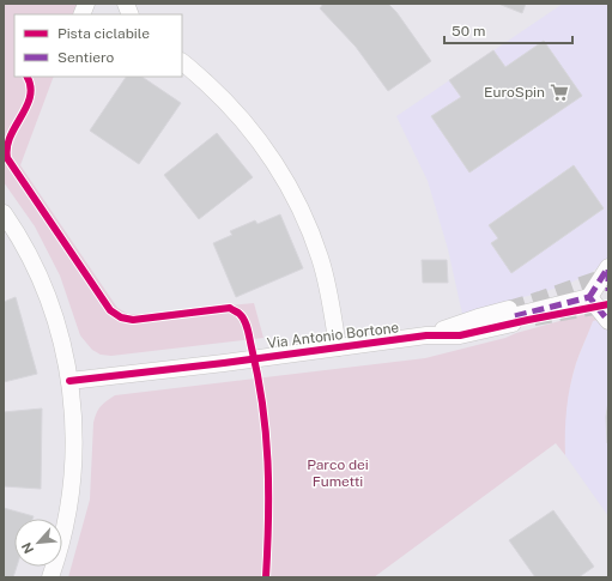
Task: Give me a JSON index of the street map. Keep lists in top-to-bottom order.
{
  "streets": {
    "street": ["Via Antonio Bortone"]
  },
  "parks": ["Parco dei Fumetti"],
  "places": {
    "supermarket": ["EuroSpin"]
  },
  "legend": ["Pista ciclabile", "Sentiero"],
  "scale_bar": "50 m",
  "north": "bottom left"
}
